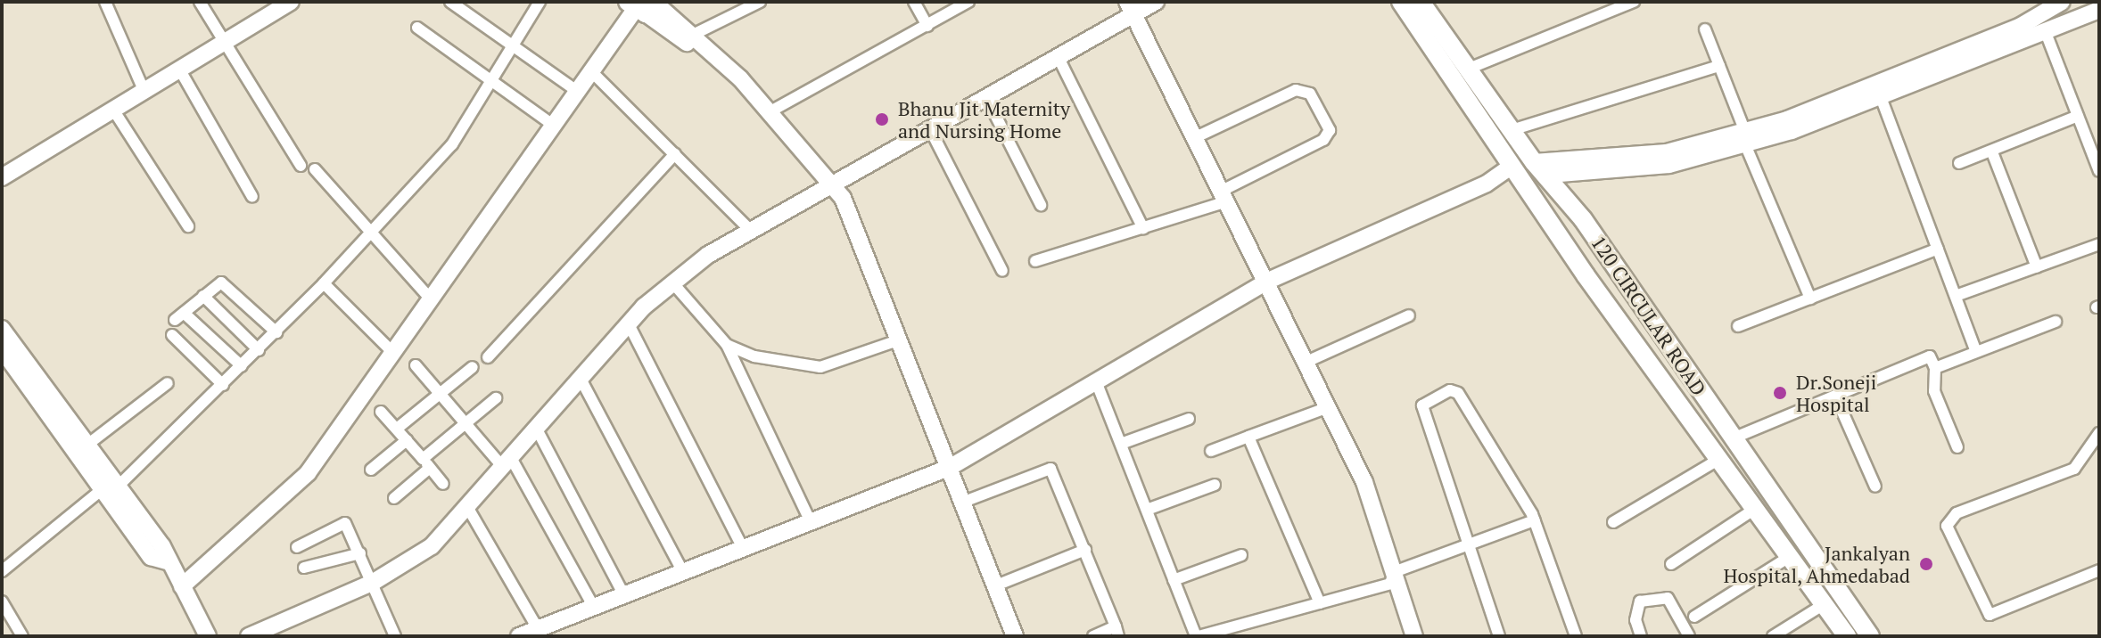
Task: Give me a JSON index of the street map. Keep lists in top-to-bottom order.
{
  "streets": {
    "main road": ["120 CIRCULAR ROAD"]
  },
  "places": ["Bhanu Jit Maternity and Nursing Home", "Dr.Soneji Hospital", "Jankalyan Hospital, Ahmedabad"]
}
